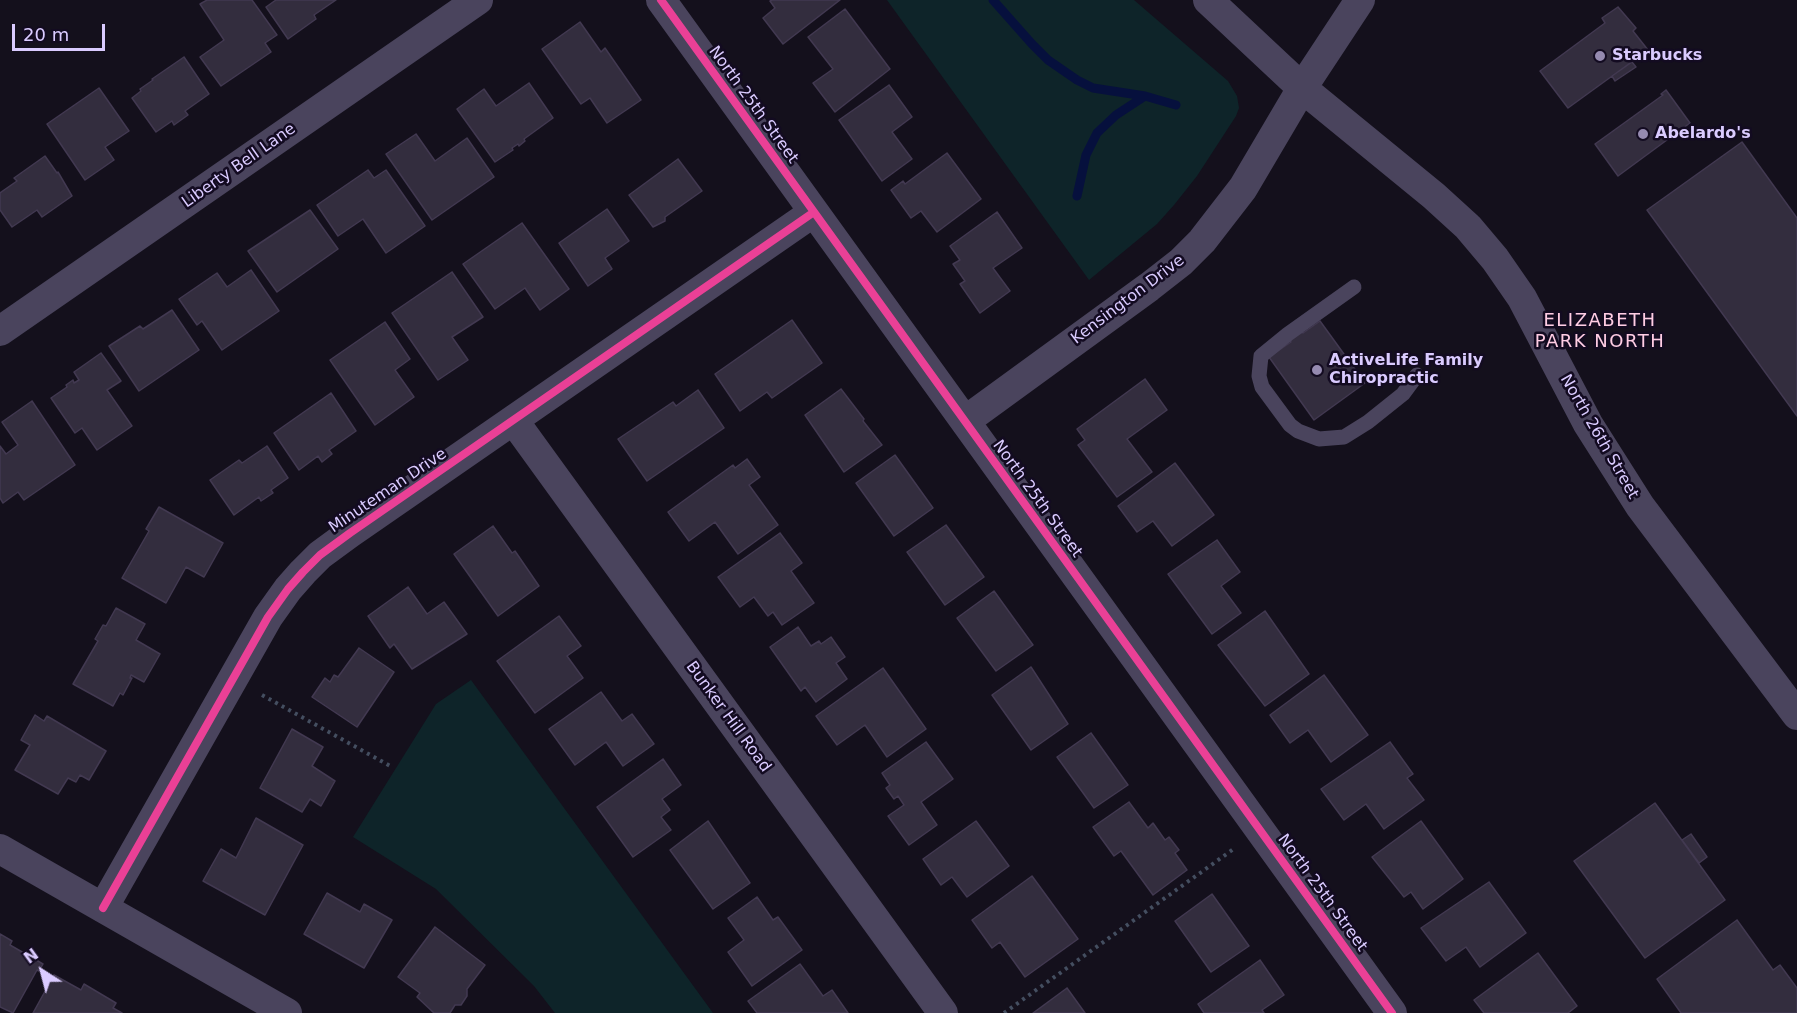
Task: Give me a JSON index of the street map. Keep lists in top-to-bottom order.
{
  "streets": {
    "street": [
      "North 25th Street",
      "Liberty Bell Lane",
      "Kensington Drive",
      "North 26th Street",
      "Minuteman Drive",
      "Bunker Hill Road"
    ]
  },
  "crossings": [
    ["North 25th Street", "Kensington Drive"],
    ["North 25th Street", "Minuteman Drive"],
    ["Kensington Drive", "North 26th Street"],
    ["Minuteman Drive", "Bunker Hill Road"]
  ],
  "districts": ["ELIZABETH PARK NORTH"],
  "places": ["Starbucks", "Abelardo's", "ActiveLife Family Chiropractic"],
  "scale_bar": "20 m",
  "north": "top left"
}
